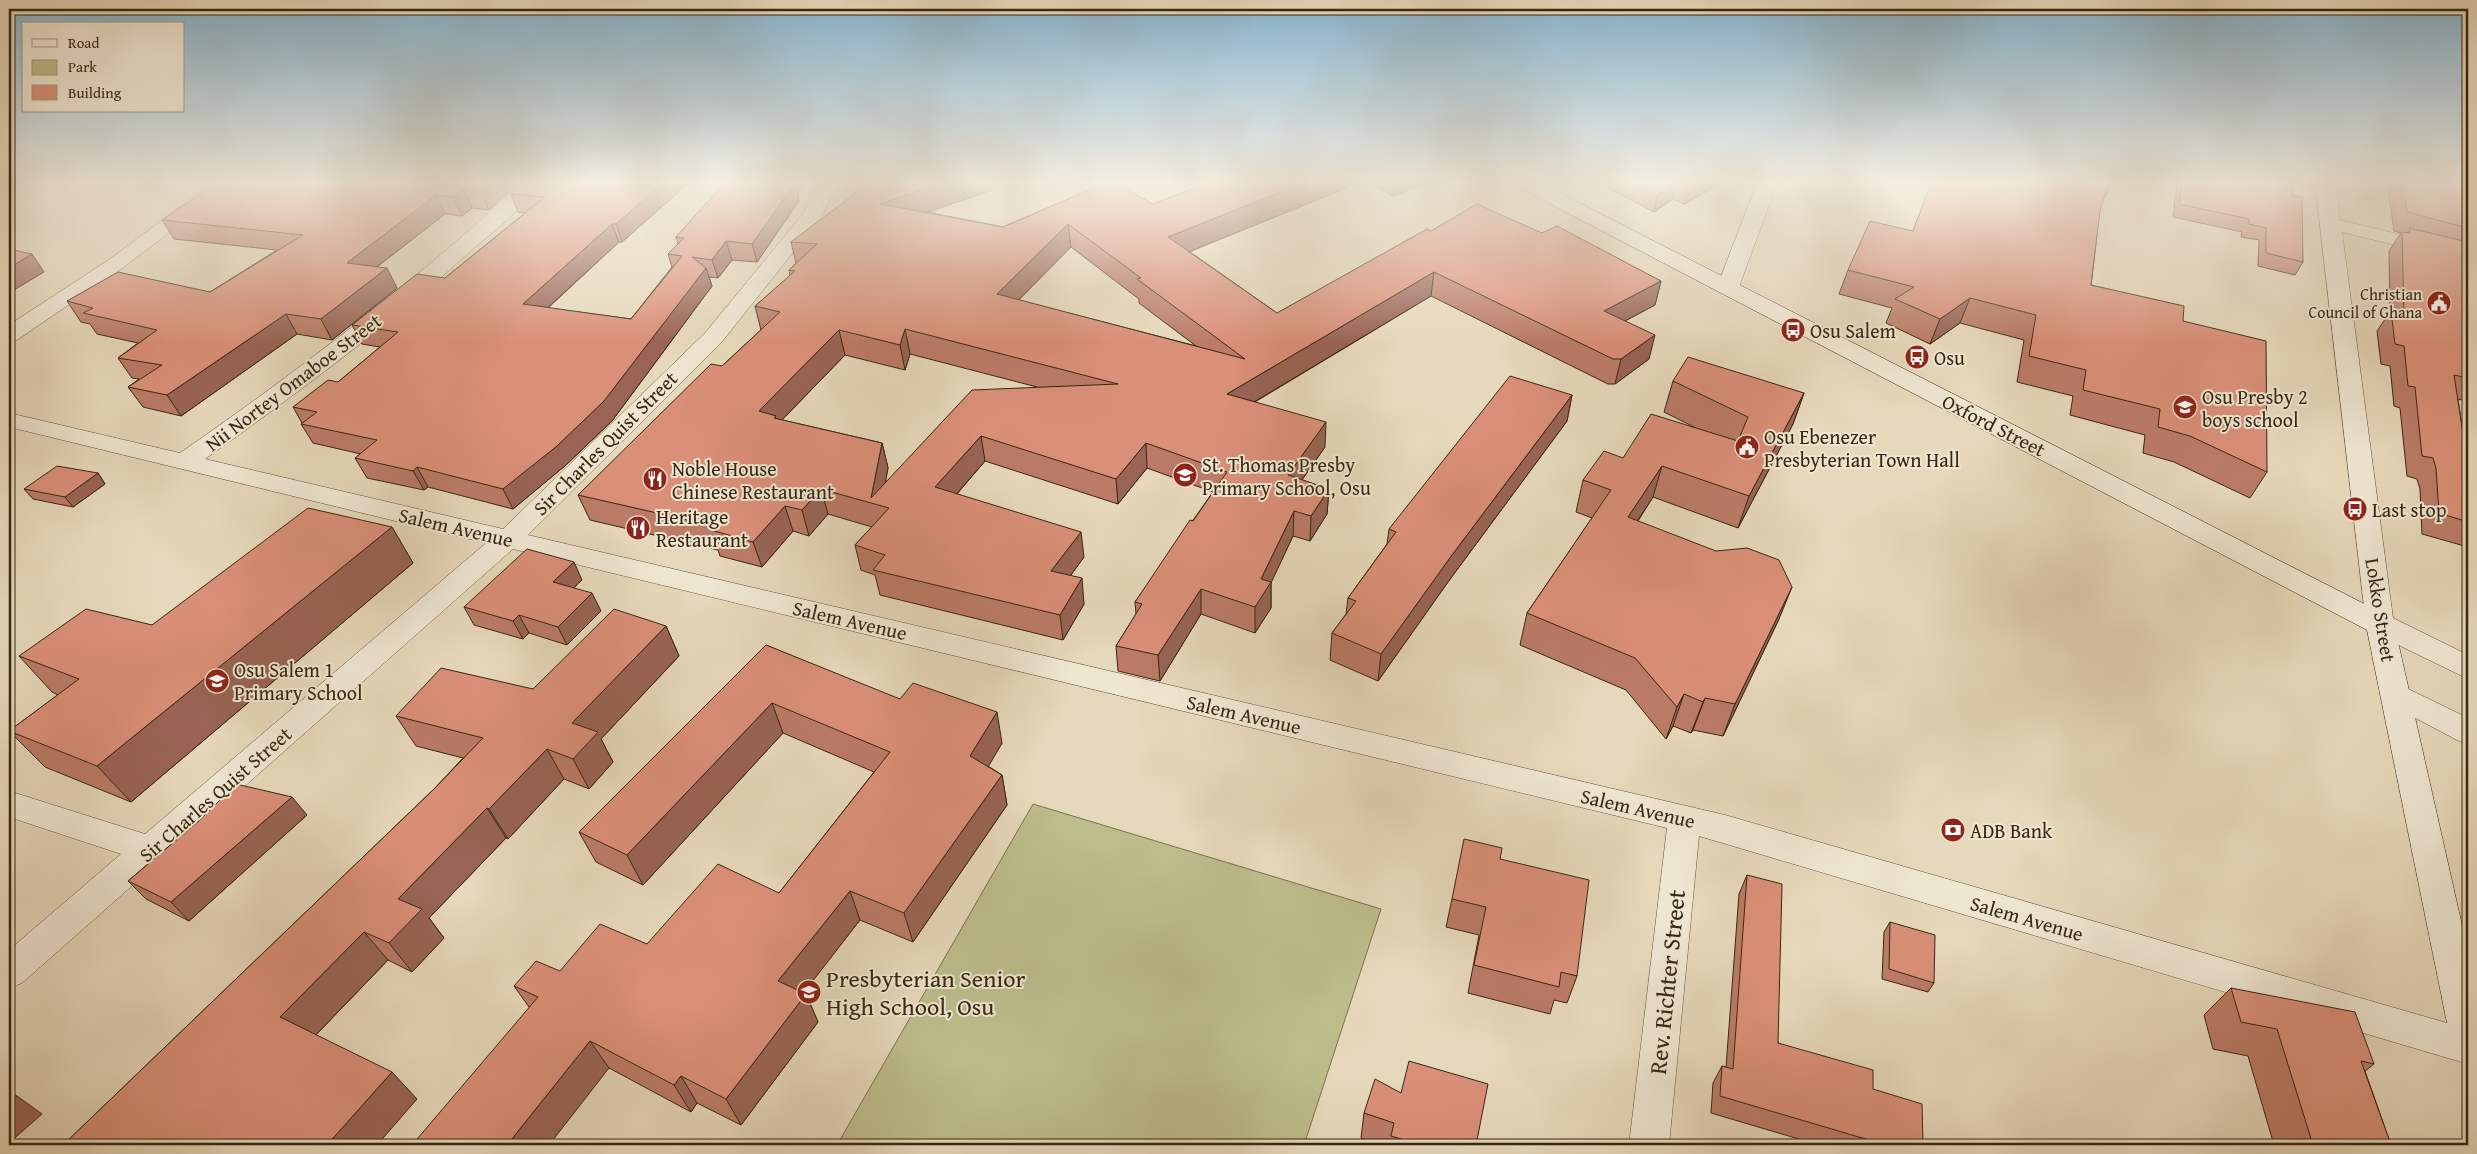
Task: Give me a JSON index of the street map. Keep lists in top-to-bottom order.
{
  "streets": {
    "street": [
      "Nii Nortey Omaboe Street",
      "Oxford Street",
      "Sir Charles Quist Street",
      "Salem Avenue",
      "Lokko Street",
      "Rev. Richter Street"
    ]
  },
  "crossings": [
    ["Nii Nortey Omaboe Street", "Salem Avenue"],
    ["Oxford Street", "Lokko Street"],
    ["Sir Charles Quist Street", "Salem Avenue"],
    ["Salem Avenue", "Rev. Richter Street"]
  ],
  "places": {
    "public building": ["Christian Council of Ghana", "Osu Ebenezer Presbyterian Town Hall"],
    "bus stop": ["Osu Salem", "Osu", "Last stop"],
    "school or university": [
      "Osu Presby 2 boys school",
      "St. Thomas Presby Primary School, Osu",
      "Osu Salem 1 Primary School",
      "Presbyterian Senior High School, Osu"
    ],
    "restaurant": ["Noble House Chinese Restaurant", "Heritage Restaurant"],
    "bank": ["ADB Bank"]
  },
  "legend": ["Road", "Park", "Building"]
}
